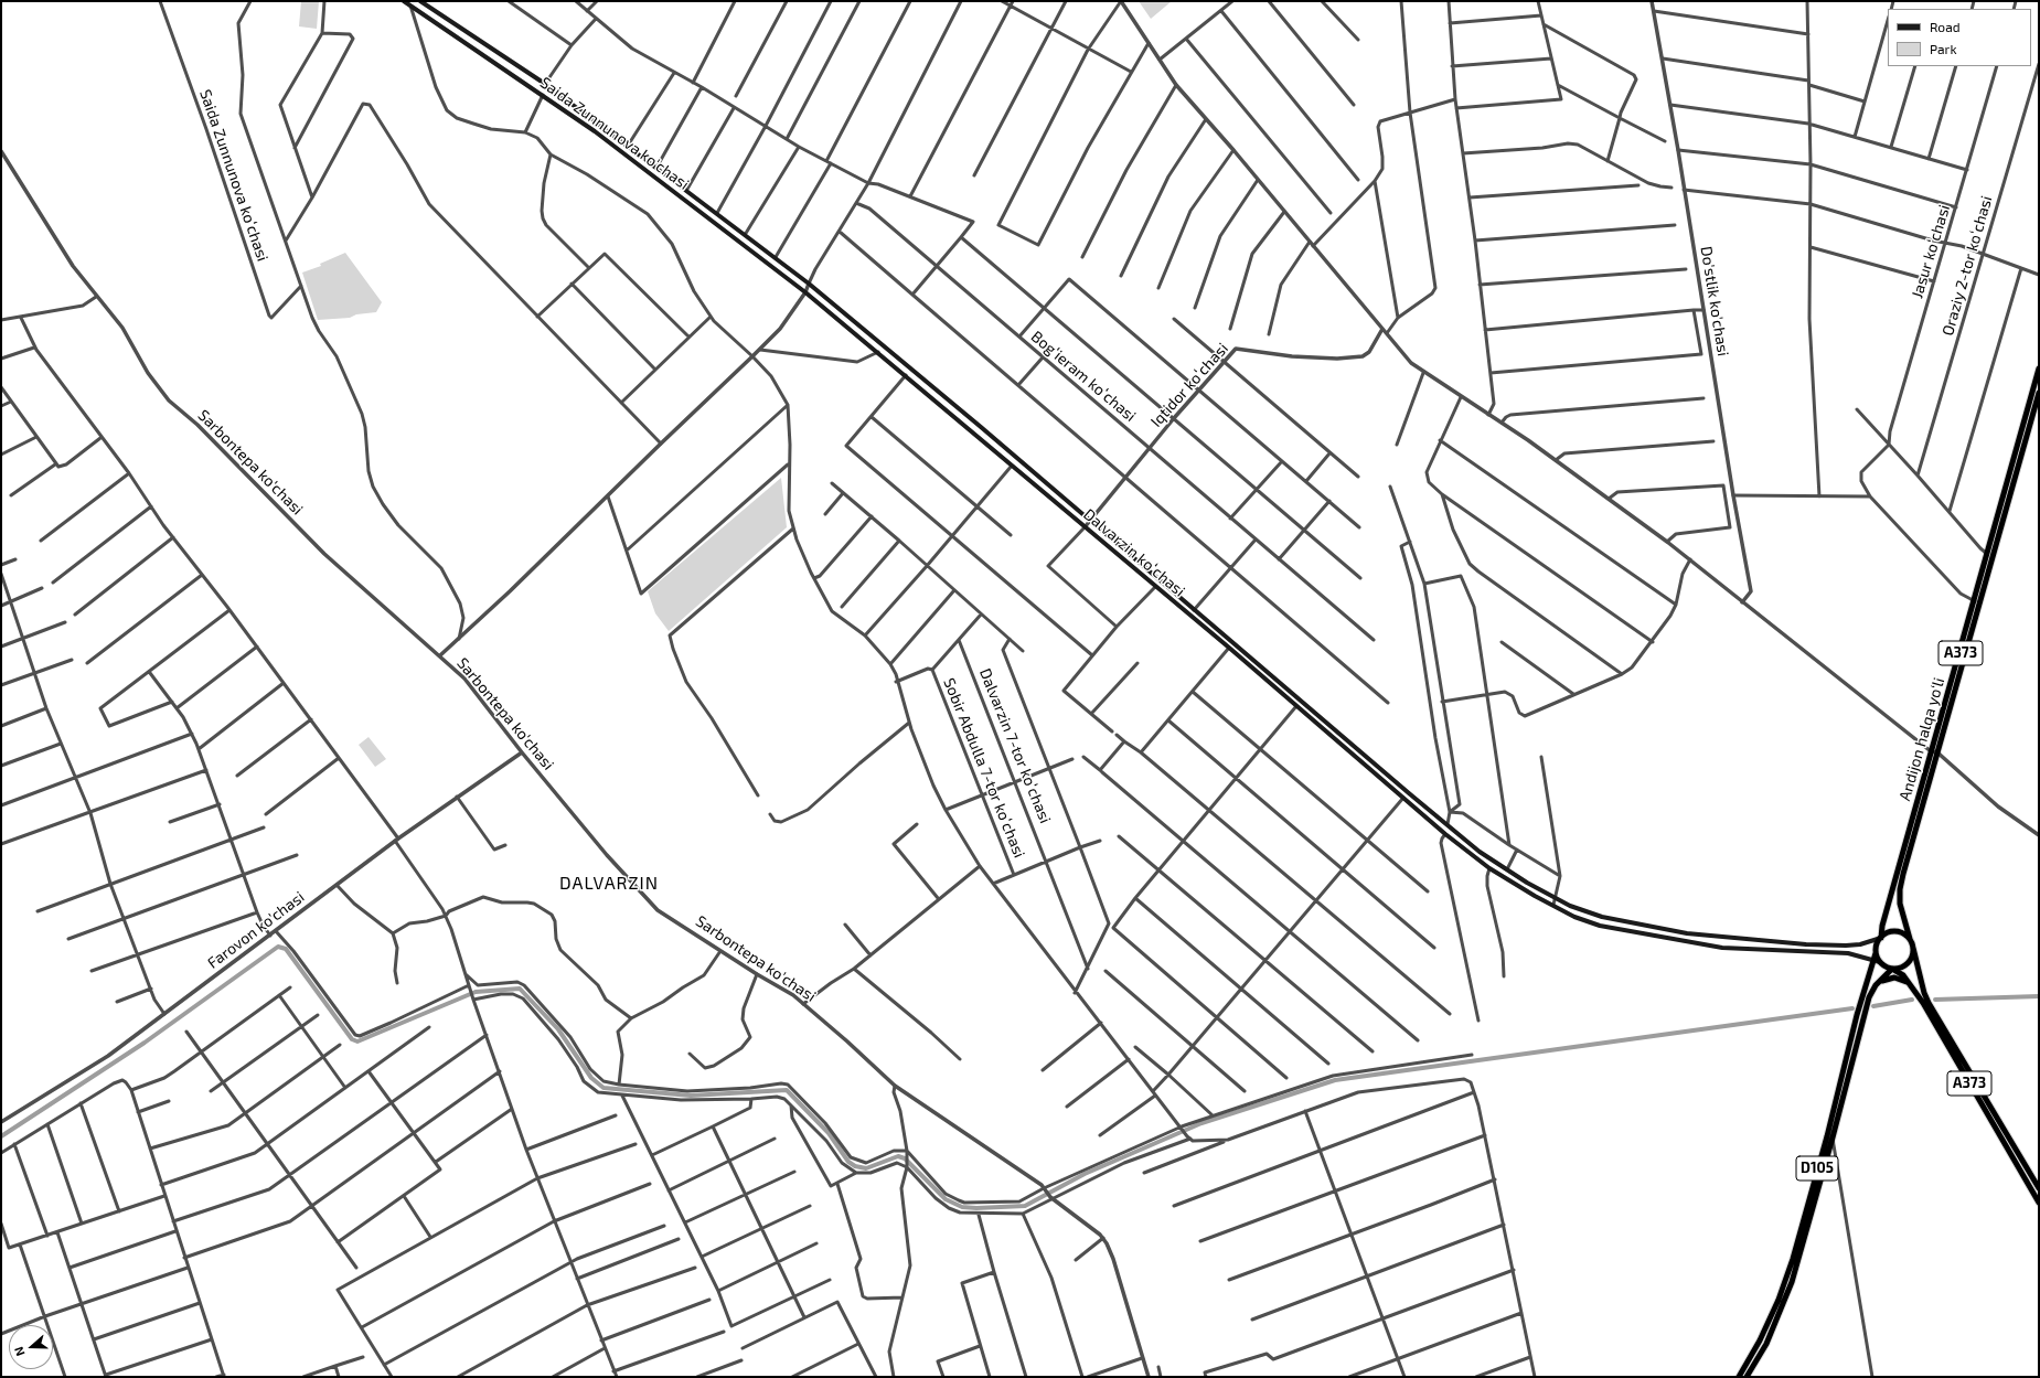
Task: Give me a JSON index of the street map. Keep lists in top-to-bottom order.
{
  "streets": {
    "highway": ["A373", "Andijon halqa yo‘li", "D105"],
    "main road": ["Saida Zunnunova ko'chasi", "Dalvarzin koʻchasi"],
    "street": [
      "Saida Zunnunova koʻchasi",
      "Jasur koʻchasi",
      "Oraziy 2-tor koʻchasi",
      "Do'stlik ko'chasi",
      "Bogʻieram koʻchasi",
      "Iqtidor koʻchasi",
      "Sarbontepa ko'chasi",
      "Dalvarzin 7-tor koʻchasi",
      "Sobir Abdulla 7-tor koʻchasi",
      "Farovon ko'chasi"
    ]
  },
  "crossings": [
    ["Saida Zunnunova ko'chasi", "Dalvarzin koʻchasi"],
    ["Bogʻieram koʻchasi", "Iqtidor koʻchasi"],
    ["Iqtidor koʻchasi", "Dalvarzin koʻchasi"],
    ["Sarbontepa ko'chasi", "Farovon ko'chasi"],
    ["A373", "Andijon halqa yo‘li"],
    ["A373", "D105"],
    ["Andijon halqa yo‘li", "D105"]
  ],
  "districts": ["DALVARZIN"],
  "legend": ["Road", "Park"],
  "north": "left"
}
